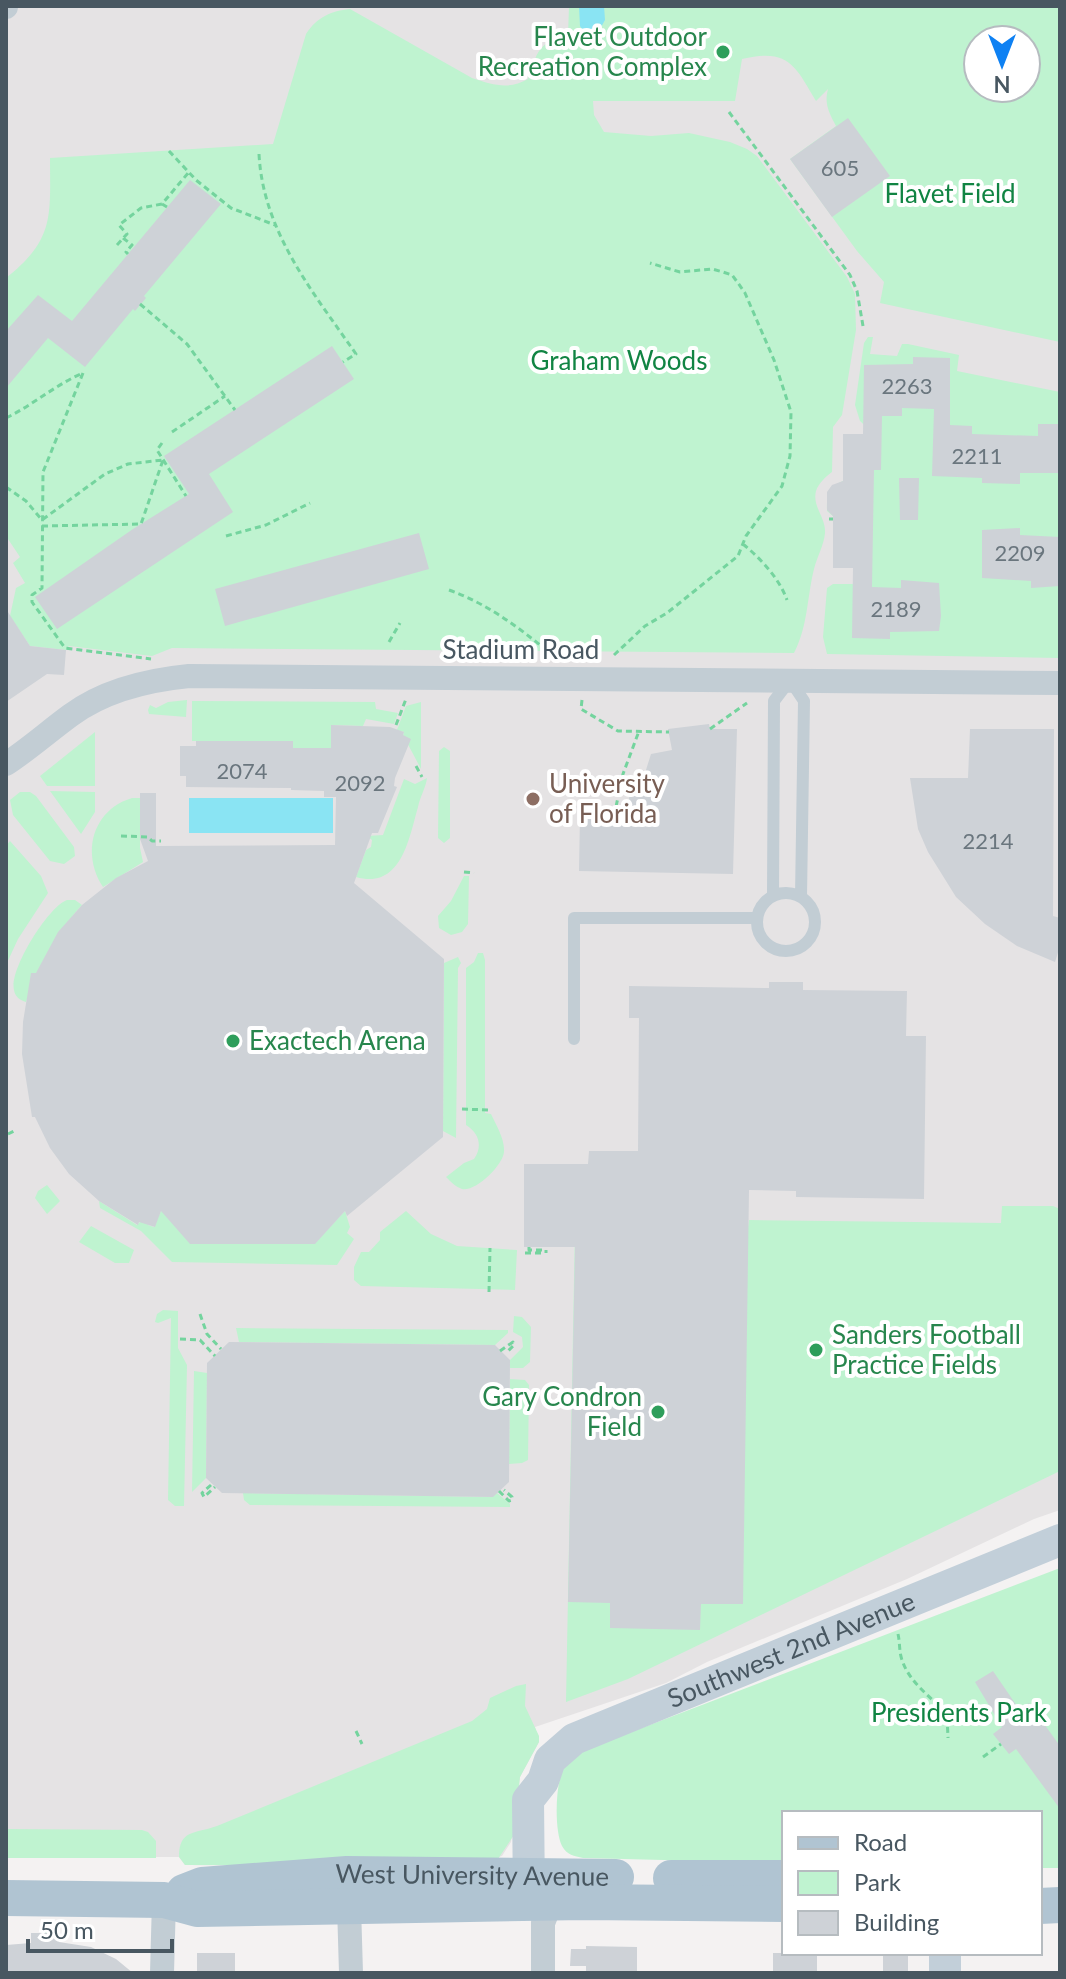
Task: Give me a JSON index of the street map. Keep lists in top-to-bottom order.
{
  "streets": {
    "main road": ["Southwest 2nd Avenue", "West University Avenue"],
    "street": ["Stadium Road"]
  },
  "crossings": [
    ["Southwest 2nd Avenue", "West University Avenue"]
  ],
  "parks": ["Flavet Field", "Graham Woods", "Presidents Park"],
  "places": [
    "Flavet Outdoor Recreation Complex",
    "University of Florida",
    "Exactech Arena",
    "Sanders Football Practice Fields",
    "Gary Condron Field"
  ],
  "house_numbers": [
    "605",
    "2263",
    "2211",
    "2209",
    "2189",
    "2074",
    "2092",
    "2214"
  ],
  "legend": ["Road", "Park", "Building"],
  "scale_bar": "50 m",
  "north": "bottom"
}
